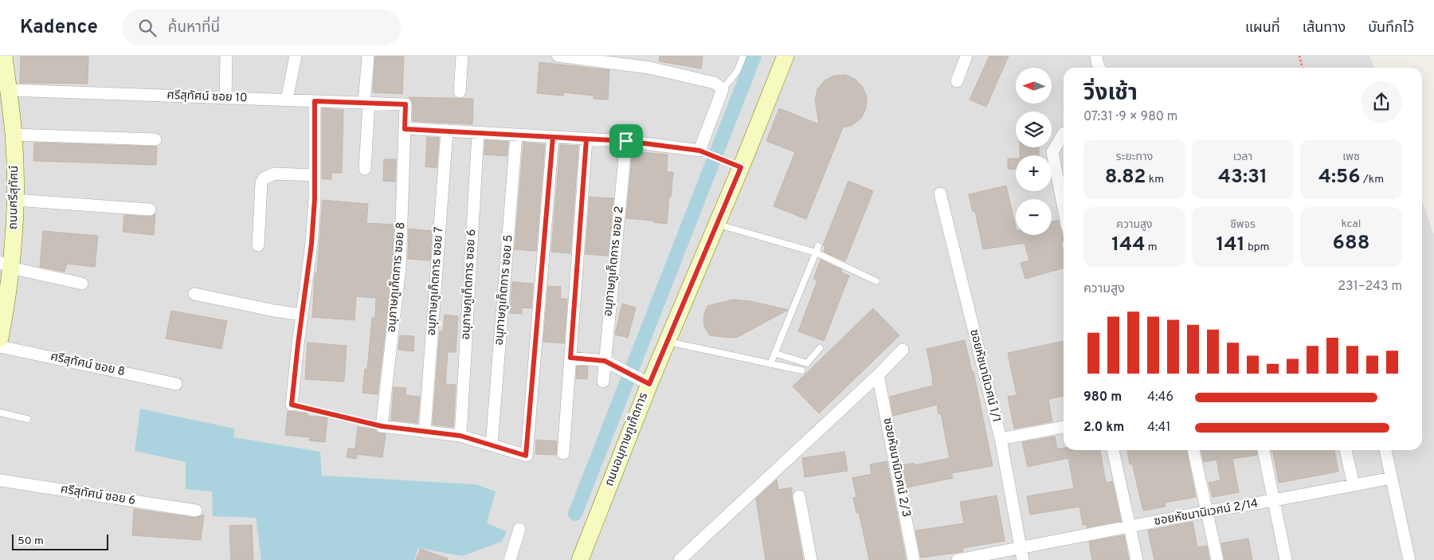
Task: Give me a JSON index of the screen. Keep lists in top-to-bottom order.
{
  "streets": {
    "street": [
      "ศรีสุทัศน์ ซอย 10",
      "ถนนศรีสุทัศน์",
      "อนุภาษภูเก็ตการ ซอย 2",
      "อนุภาษภูเก็ตการ ซอย 8",
      "อนุภาษภูเก็ตการ ซอย 7",
      "อนุภาษภูเก็ตการ ซอย 6",
      "อนุภาษภูเก็ตการ ซอย 5",
      "ศรีสุทัศน์ ซอย 8",
      "ซอยหัชนานิเวศน์ 1/1",
      "ถนนอนุภาษภูเก็ตการ",
      "ซอยหัชนานิเวศน์ 2/3",
      "ศรีสุทัศน์ ซอย 6",
      "ซอยหัชนานิเวศน์ 2/14"
    ]
  },
  "crossings": [
    ["ศรีสุทัศน์ ซอย 10", "ถนนศรีสุทัศน์"],
    ["ศรีสุทัศน์ ซอย 10", "อนุภาษภูเก็ตการ ซอย 8"],
    ["ซอยหัชนานิเวศน์ 1/1", "ซอยหัชนานิเวศน์ 2/14"]
  ],
  "scale_bar": "50 m",
  "north": "left",
  "page": {
    "header": "Kadence",
    "search": "ค้นหาที่นี่",
    "nav": ["แผนที่", "เส้นทาง", "บันทึกไว้"],
    "map_buttons": ["+", "−"],
    "heading": ["วิ่งเช้า", "07:31 · 9 × 980 m"],
    "stats": [
      ["ระยะทาง", "8.82 km"],
      ["เวลา", "43:31"],
      ["เพซ", "4:56 /km"],
      ["ความสูง", "144 m"],
      ["ชีพจร", "141 bpm"],
      ["kcal", "688"]
    ],
    "chart": ["ความสูง", "231–243 m"],
    "list": [
      {
        "name": "980 m",
        "note": "4:46"
      },
      {
        "name": "2.0 km",
        "note": "4:41"
      }
    ],
    "scale": "50 m"
  }
}
